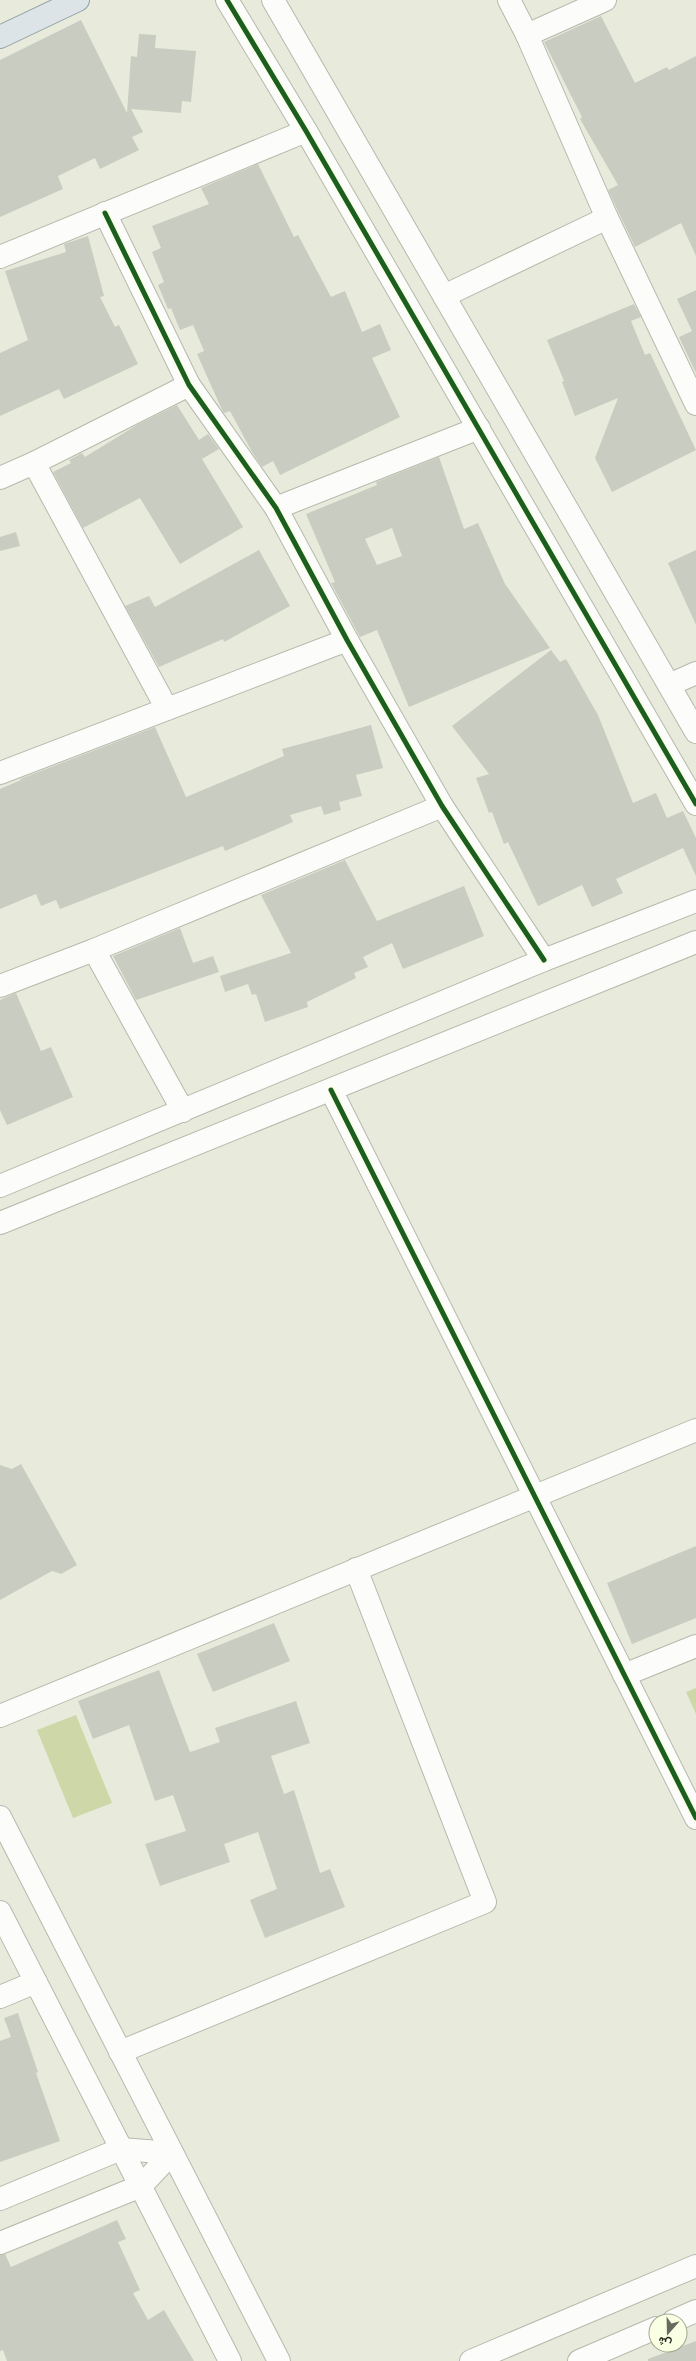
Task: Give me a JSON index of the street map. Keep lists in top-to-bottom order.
{
  "north": "bottom"
}
